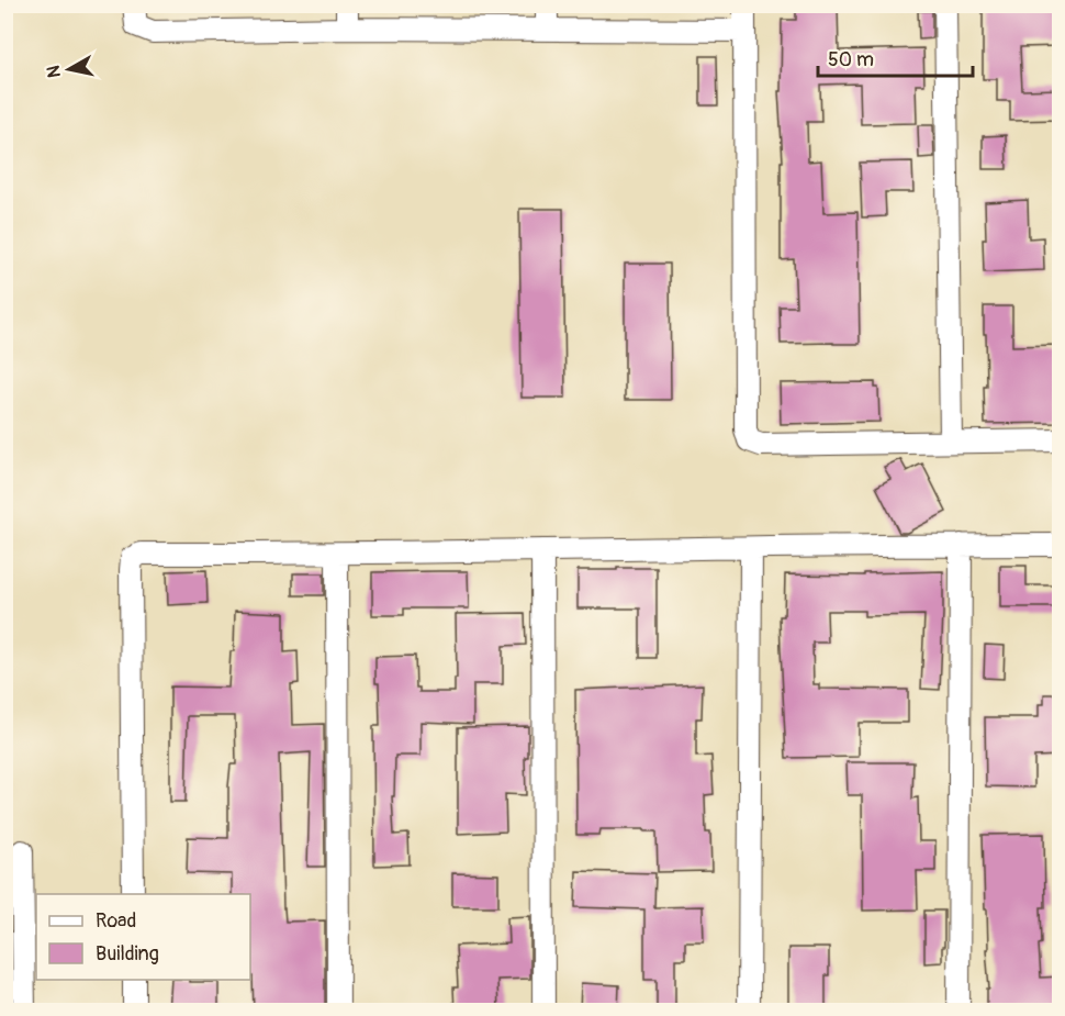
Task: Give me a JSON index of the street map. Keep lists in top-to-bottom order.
{
  "legend": ["Road", "Building"],
  "scale_bar": "50 m",
  "north": "left"
}
